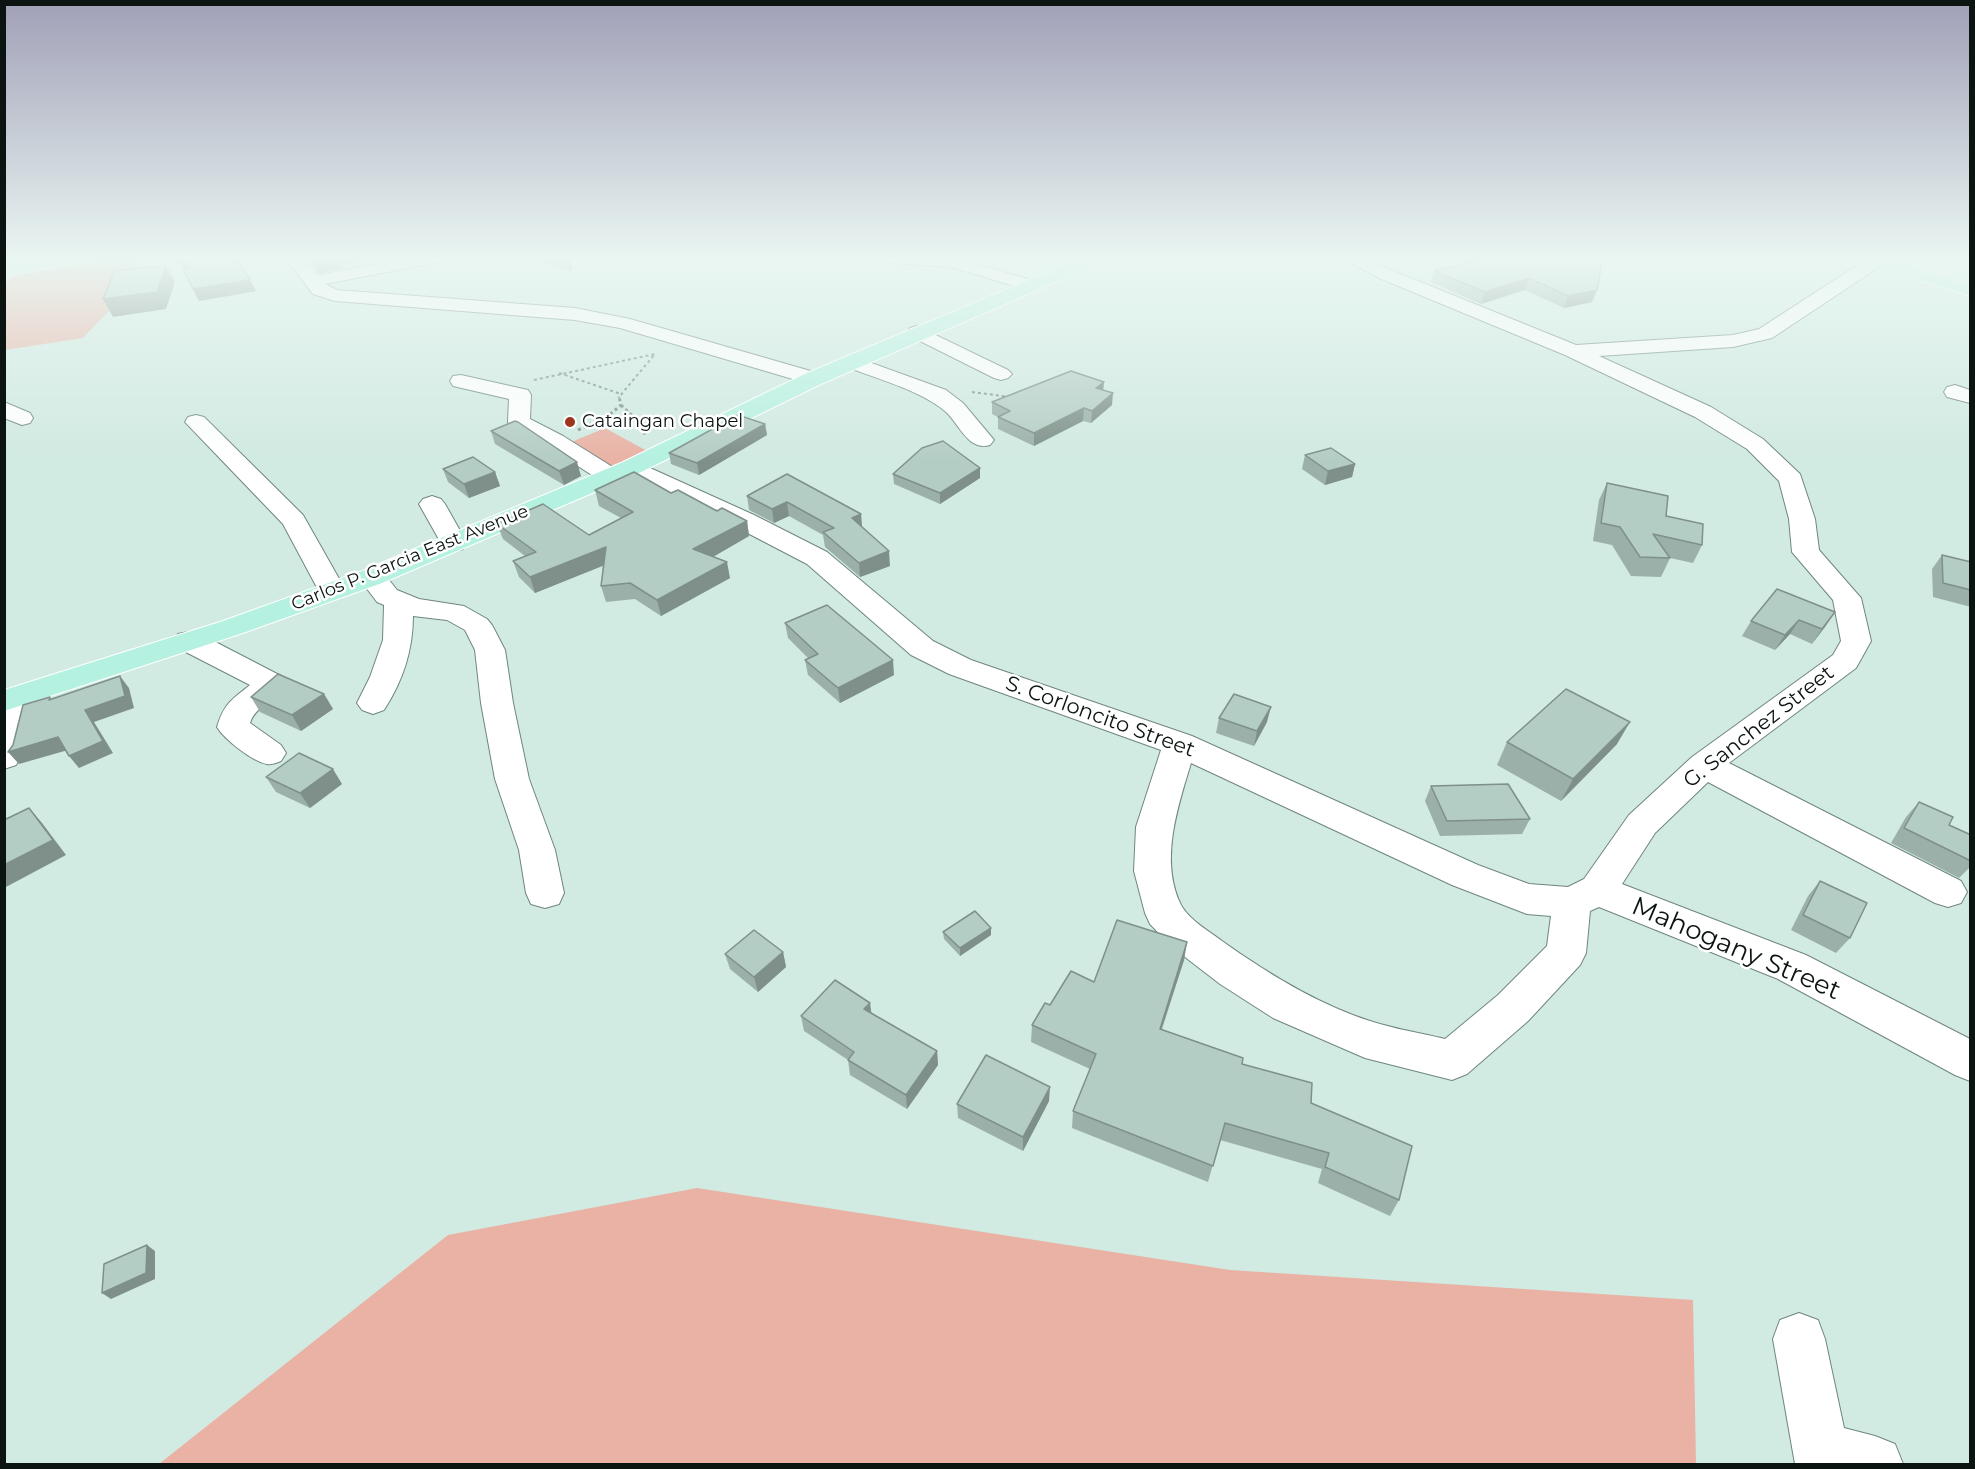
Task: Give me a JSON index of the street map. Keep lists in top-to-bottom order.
{
  "streets": {
    "main road": ["Carlos P. Garcia East Avenue"],
    "street": ["S. Corloncito Street", "G. Sanchez Street", "Mahogany Street"]
  },
  "crossings": [
    ["Carlos P. Garcia East Avenue", "S. Corloncito Street"],
    ["S. Corloncito Street", "G. Sanchez Street"],
    ["S. Corloncito Street", "Mahogany Street"],
    ["G. Sanchez Street", "Mahogany Street"]
  ],
  "places": ["Cataingan Chapel"]
}
